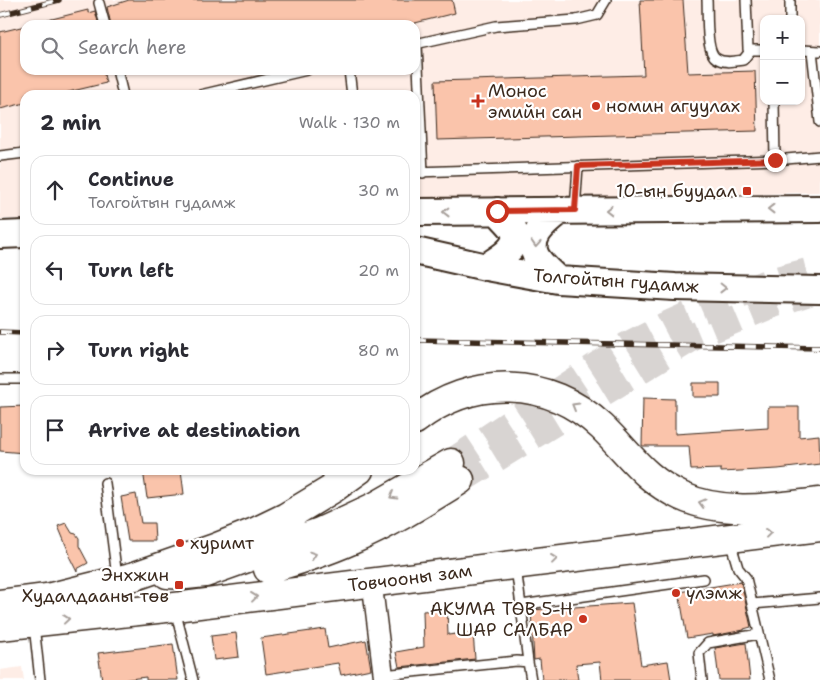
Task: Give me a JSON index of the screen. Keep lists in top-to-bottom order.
{
  "streets": {
    "highway": ["Товчооны зам"],
    "main road": ["Толгойтын гудамж"]
  },
  "places": {
    "health": ["Монос эмийн сан"],
    "other": [
      "номин агуулах",
      "хуримт",
      "үлэмж",
      "АКУМА ТӨВ 5-Н ШАР САЛБАР"
    ],
    "transit": ["10-ын буудал", "Энхжин Худалдааны төв"]
  },
  "page": {
    "map_buttons": ["+", "−"],
    "search": "Search here",
    "heading": ["2 min", "Walk · 130 m"],
    "list": [
      ["Continue", "Толгойтын гудамж", "30 m"],
      ["Turn left", "20 m"],
      ["Turn right", "80 m"],
      "Arrive at destination"
    ]
  }
}
